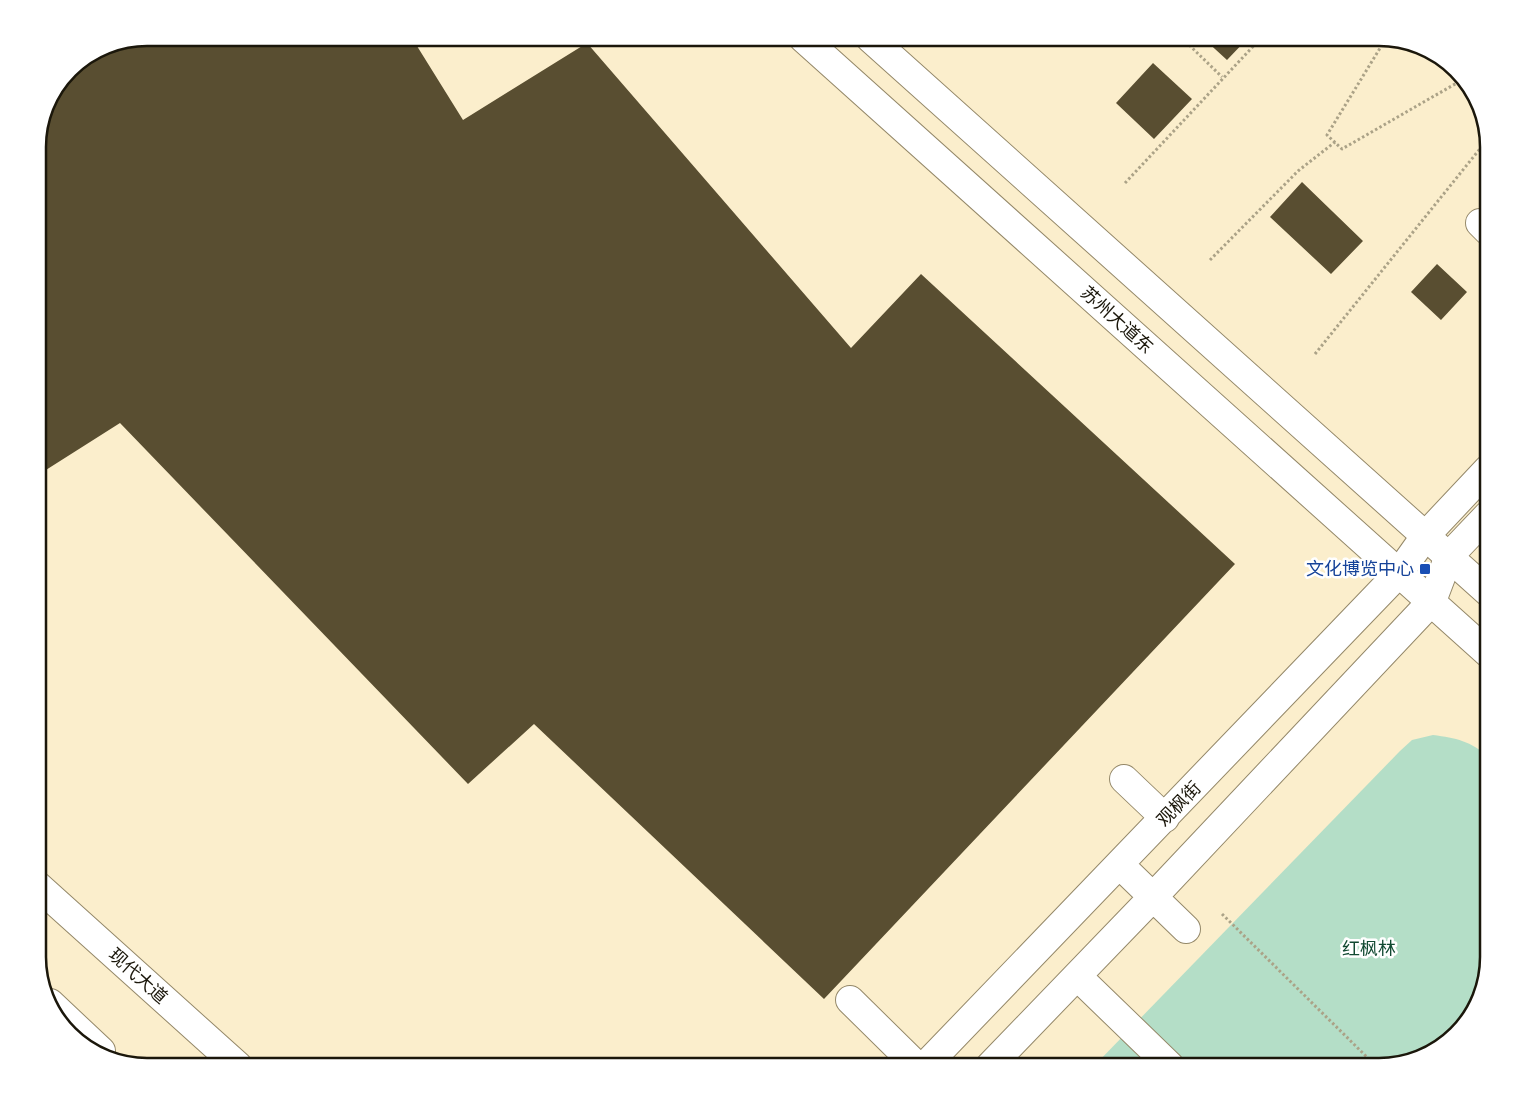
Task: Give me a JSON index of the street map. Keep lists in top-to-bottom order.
{
  "streets": {
    "main road": ["苏州大道东", "观枫街", "现代大道"]
  },
  "crossings": [
    ["苏州大道东", "观枫街"]
  ],
  "parks": ["红枫林"],
  "places": {
    "transit": ["文化博览中心"]
  }
}
